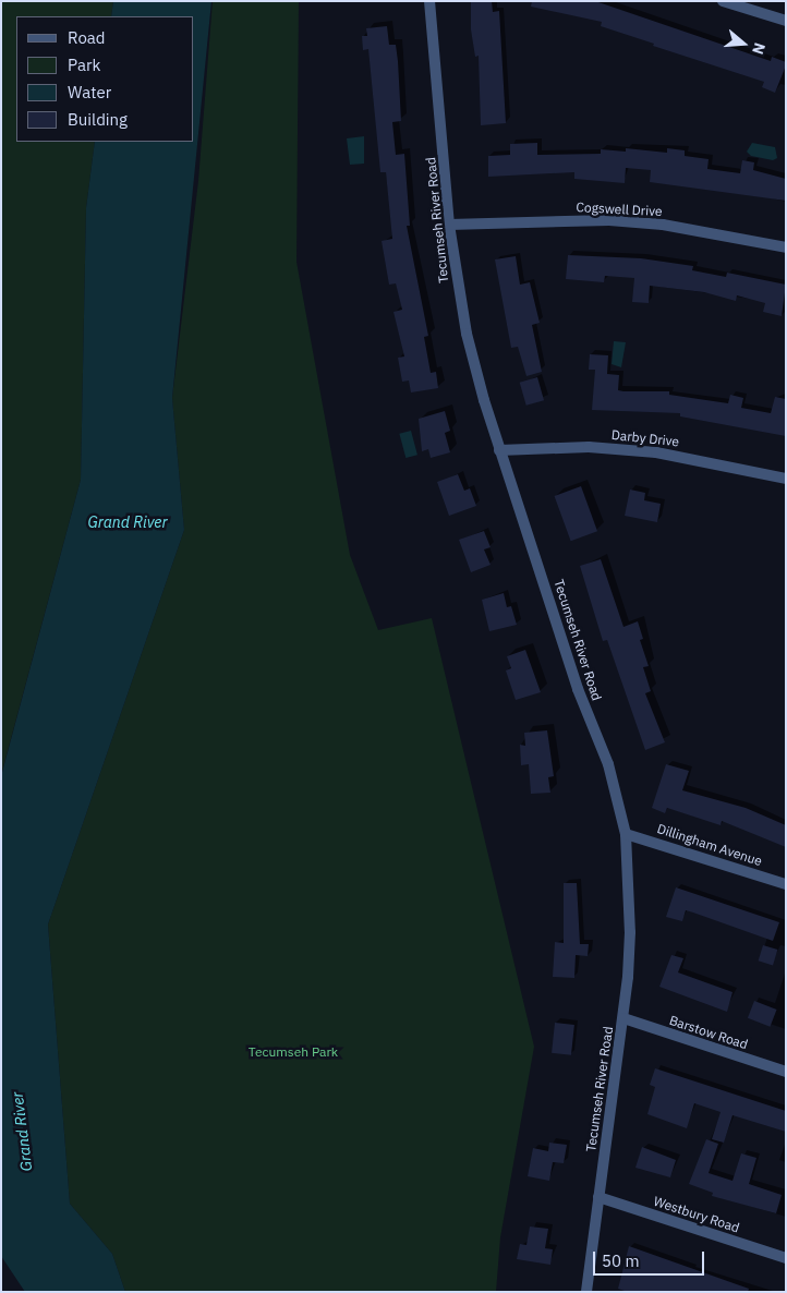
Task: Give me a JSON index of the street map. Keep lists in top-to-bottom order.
{
  "streets": {
    "street": [
      "Cogswell Drive",
      "Tecumseh River Road",
      "Darby Drive",
      "Dillingham Avenue",
      "Barstow Road",
      "Westbury Road"
    ]
  },
  "crossings": [
    ["Cogswell Drive", "Tecumseh River Road"],
    ["Tecumseh River Road", "Darby Drive"],
    ["Tecumseh River Road", "Dillingham Avenue"],
    ["Tecumseh River Road", "Barstow Road"],
    ["Tecumseh River Road", "Westbury Road"]
  ],
  "water": ["Grand River"],
  "parks": ["Tecumseh Park"],
  "legend": [
    "Road",
    "Park",
    "Water",
    "Building"
  ],
  "scale_bar": "50 m",
  "north": "right"
}
